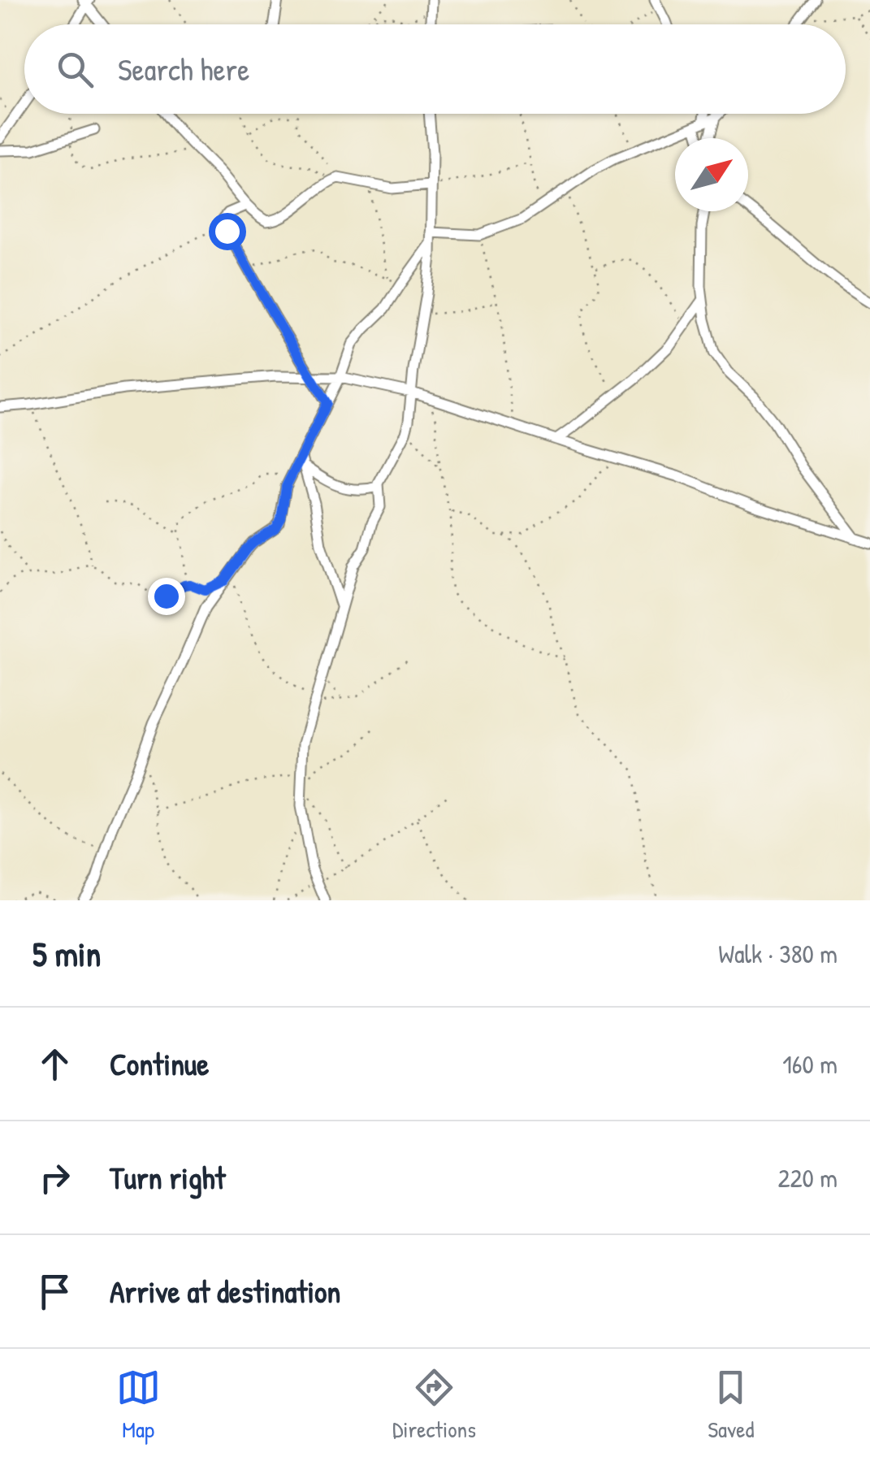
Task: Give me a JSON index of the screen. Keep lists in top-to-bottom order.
{
  "north": "top right",
  "page": {
    "search": "Search here",
    "heading": ["5 min", "Walk · 380 m"],
    "list": [
      ["Continue", "160 m"],
      ["Turn right", "220 m"],
      "Arrive at destination"
    ],
    "nav": ["Map", "Directions", "Saved"]
  }
}
